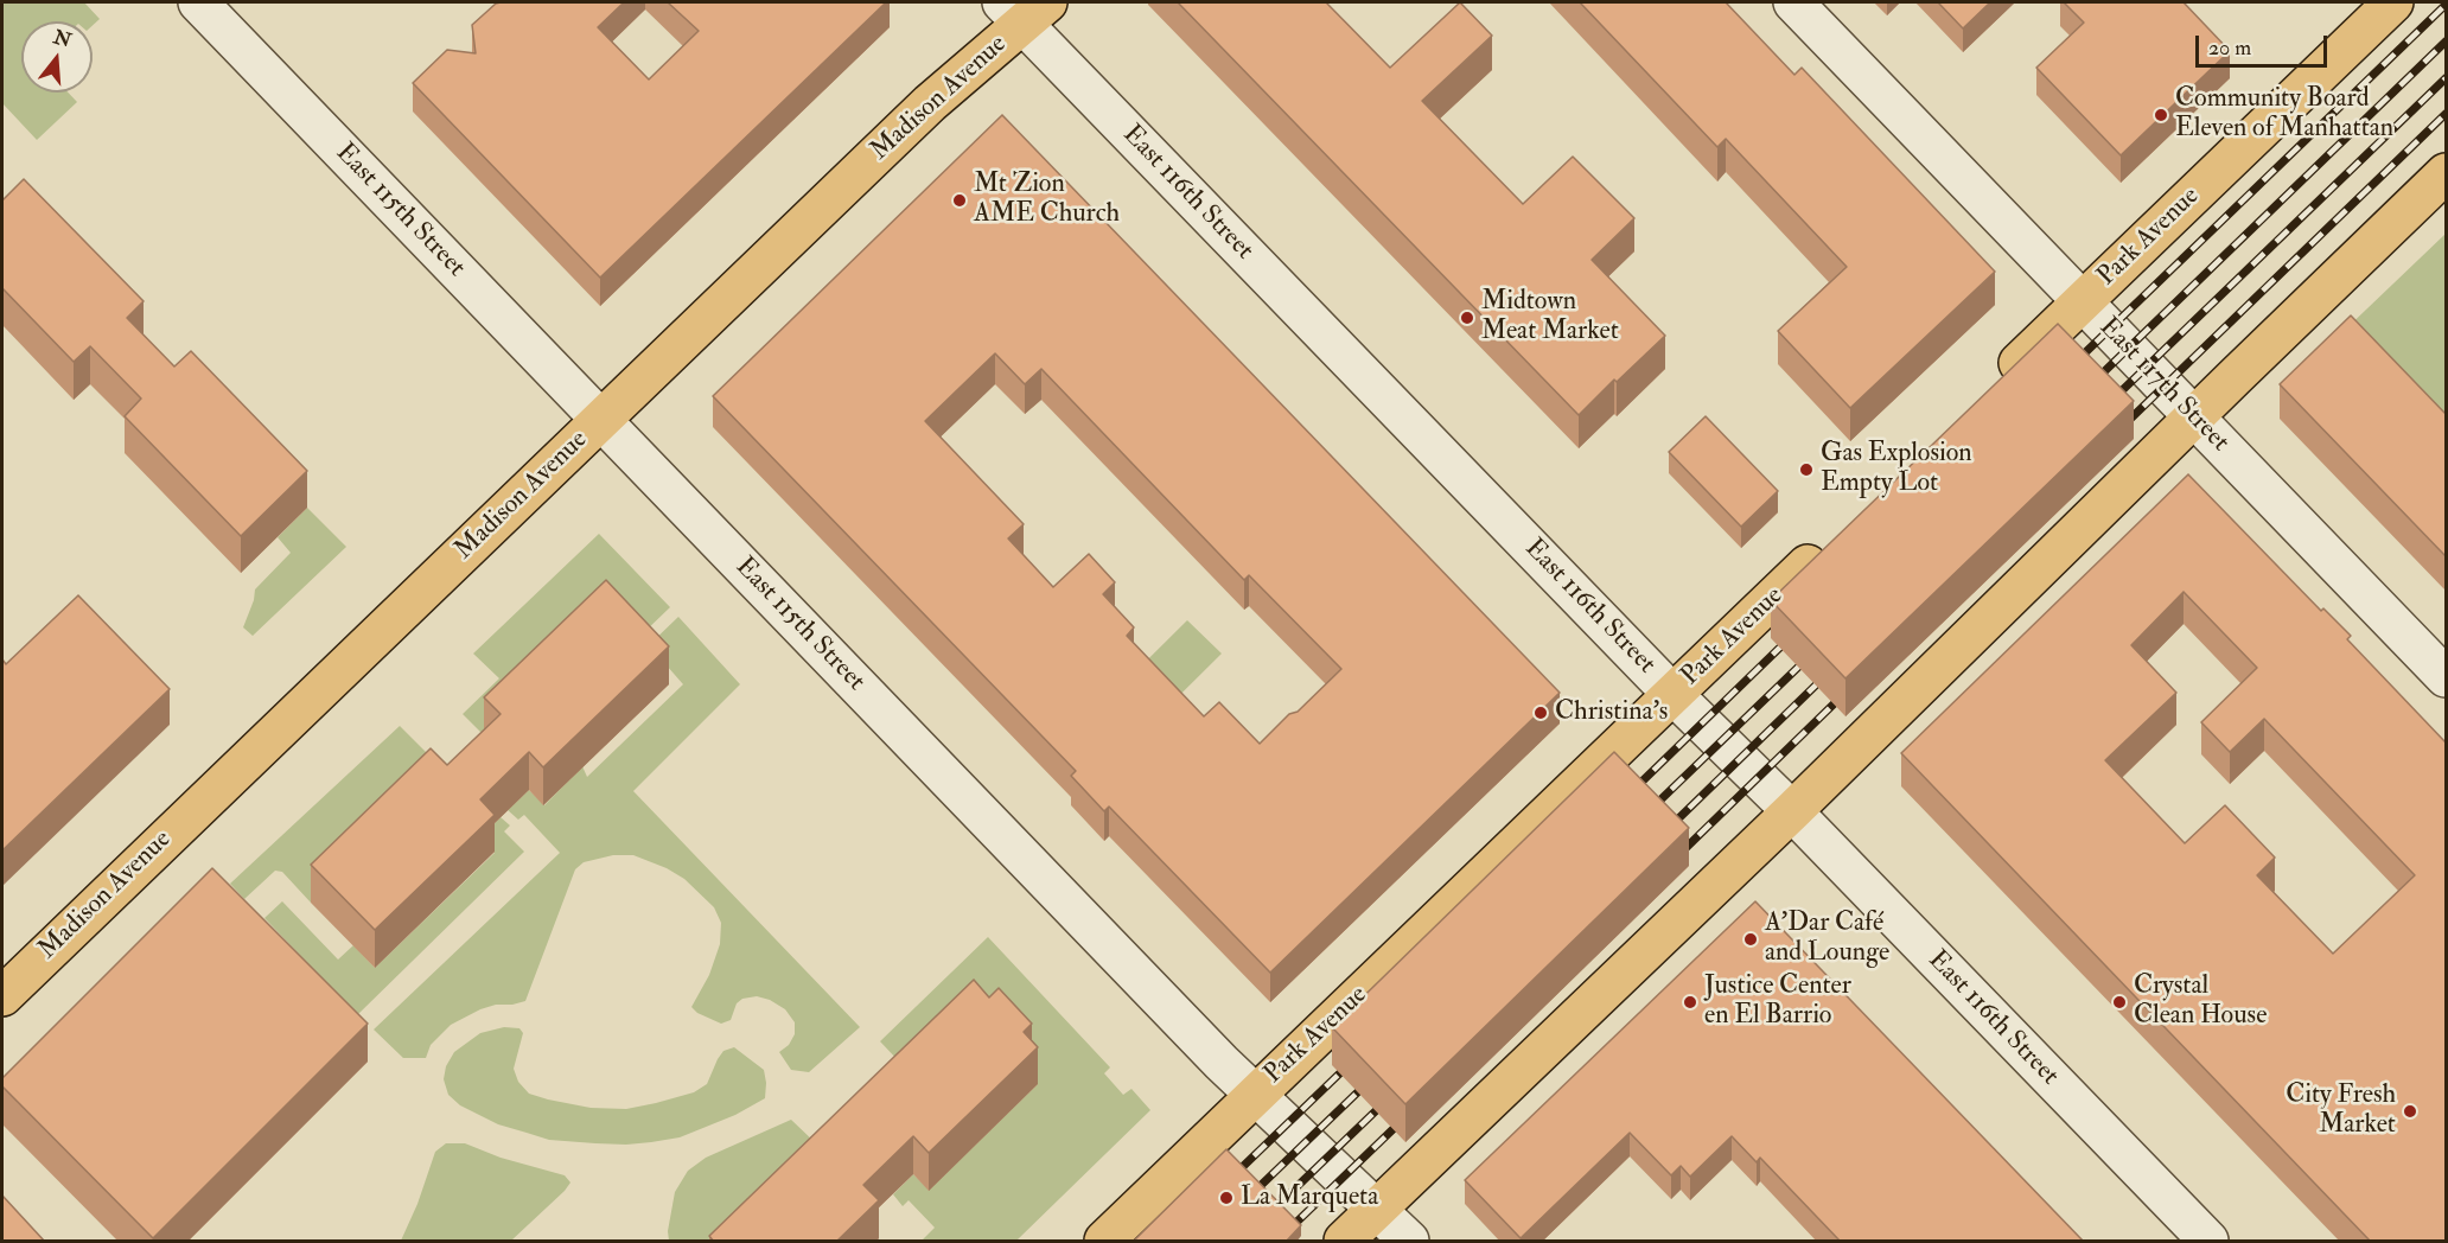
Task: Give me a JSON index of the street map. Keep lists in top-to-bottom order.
{
  "streets": {
    "main road": ["Madison Avenue", "Park Avenue"],
    "street": ["East 116th Street", "East 115th Street", "East 117th Street"]
  },
  "crossings": [
    ["Madison Avenue", "East 116th Street"],
    ["Madison Avenue", "East 115th Street"],
    ["East 116th Street", "Park Avenue"],
    ["East 115th Street", "Park Avenue"],
    ["Park Avenue", "East 117th Street"]
  ],
  "places": [
    "Community Board Eleven of Manhattan",
    "Mt Zion AME Church",
    "Midtown Meat Market",
    "Gas Explosion Empty Lot",
    "Christina’s",
    "A’Dar Café and Lounge",
    "Justice Center en El Barrio",
    "Crystal Clean House",
    "City Fresh Market",
    "La Marqueta"
  ],
  "scale_bar": "20 m",
  "north": "top"
}
